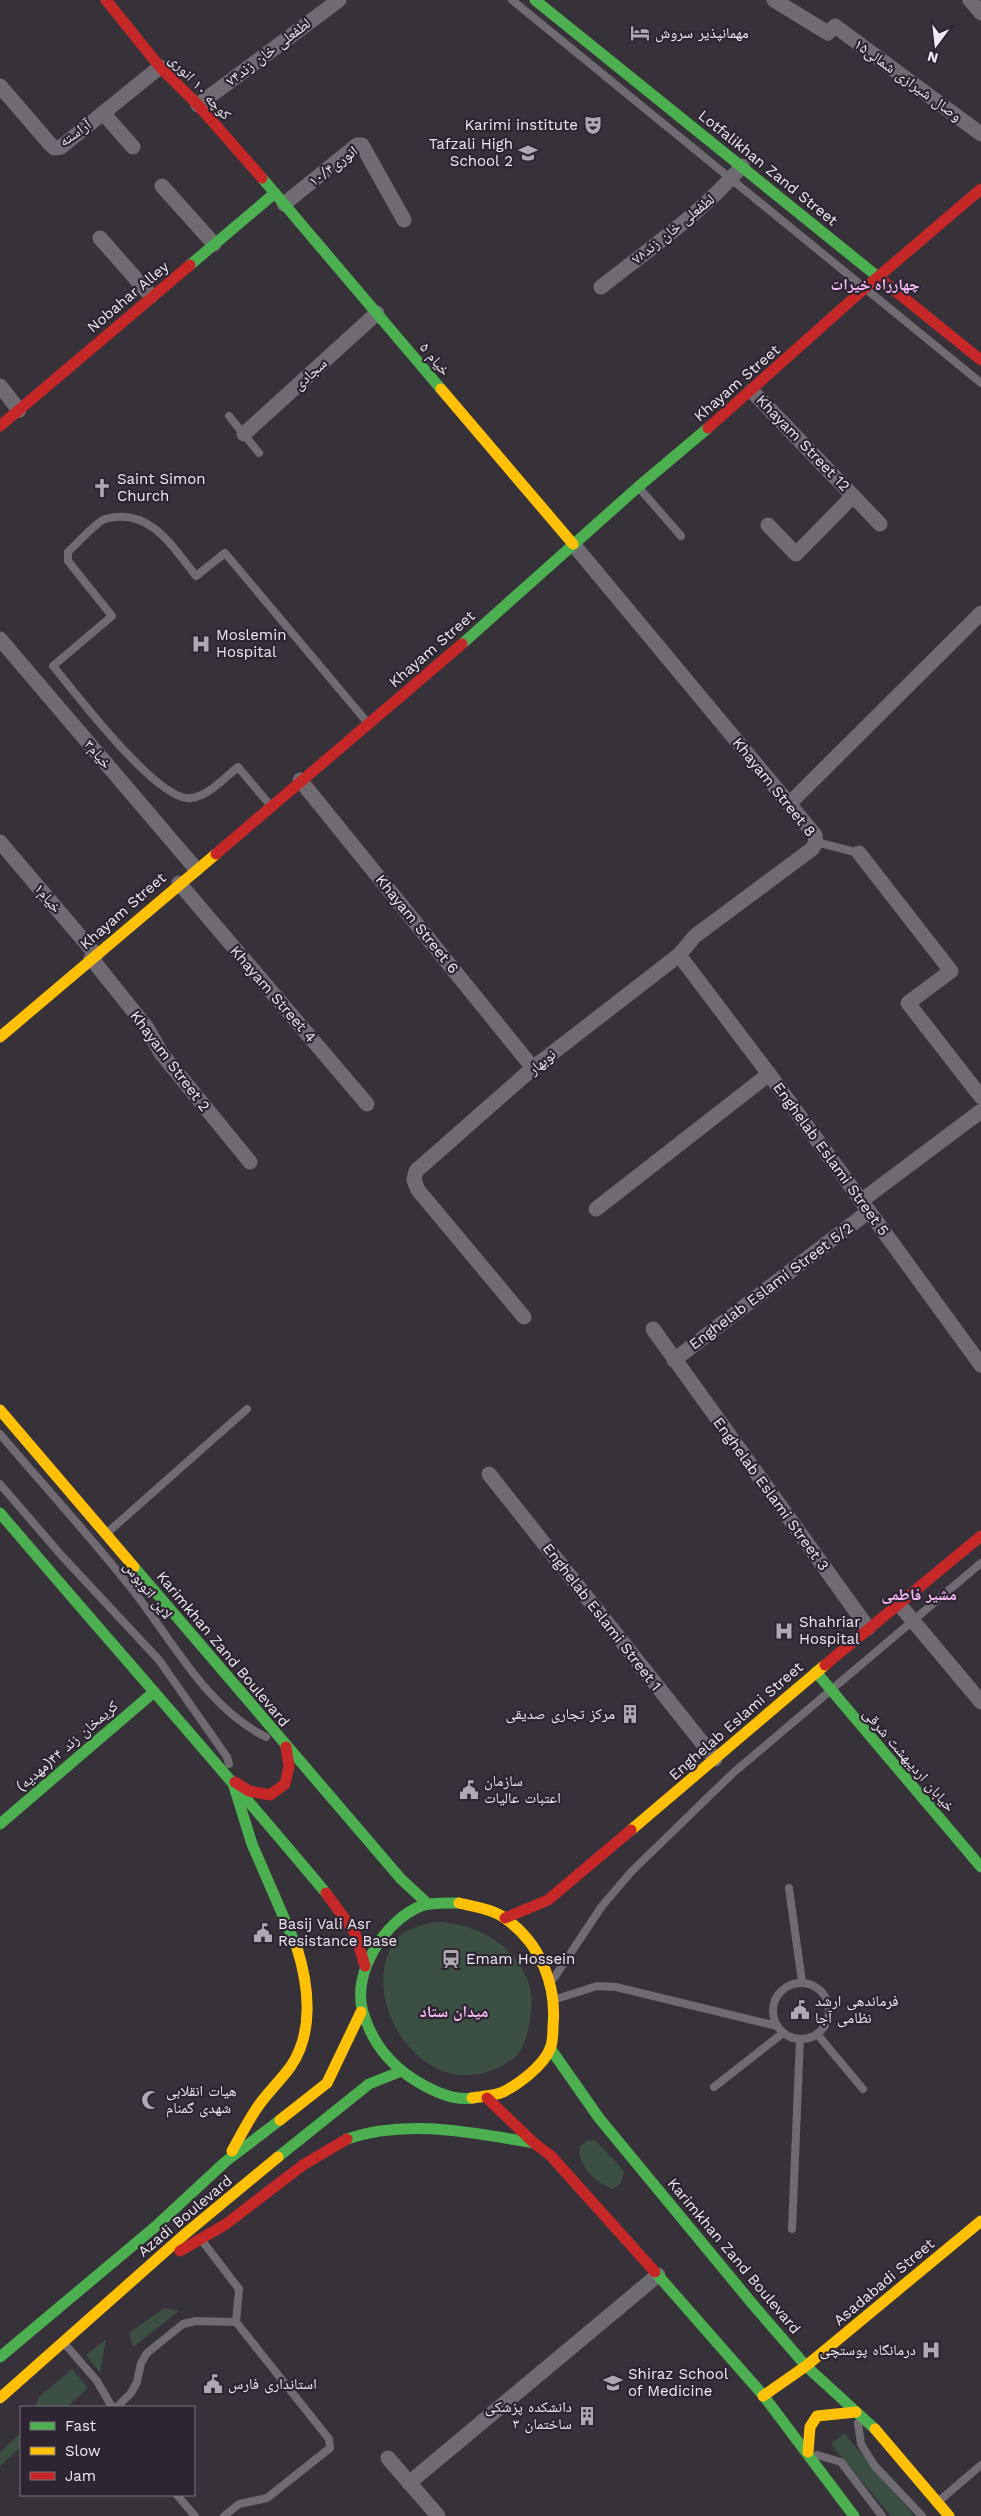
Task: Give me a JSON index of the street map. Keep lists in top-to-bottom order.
{
  "streets": {
    "main road": [
      "کوچه ۱۰ انوری",
      "Lotfalikhan Zand Street",
      "Nobahar Alley",
      "۵ خیام",
      "Khayam Street",
      "Karimkhan Zand Boulevard",
      "Enghelab Eslami Street",
      "کریمخان زند ۴۴(مهدیه)",
      "خیابان اردیبهشت شرقی",
      "Azadi Boulevard",
      "Asadabadi Street"
    ],
    "street": [
      "لطفعلی خان زند۷۴",
      "وصال شیرازی شمالی۱۵",
      "آراسته",
      "انوری۱۰/۴",
      "لطفعلی خان زند۷۸",
      "سجادی",
      "Khayam Street 12",
      "خیام۳",
      "Khayam Street 8",
      "۱خیام",
      "Khayam Street 6",
      "Khayam Street 4",
      "Khayam Street 2",
      "نوبهار",
      "Enghelab Eslami Street 5",
      "Enghelab Eslami Street 5/2",
      "Enghelab Eslami Street 3",
      "Enghelab Eslami Street 1"
    ],
    "lane": ["لاین اتوبوس"]
  },
  "crossings": [
    ["لطفعلی خان زند۷۴", "کوچه ۱۰ انوری"],
    ["کوچه ۱۰ انوری", "آراسته"],
    ["کوچه ۱۰ انوری", "انوری۱۰/۴"],
    ["کوچه ۱۰ انوری", "Nobahar Alley"],
    ["کوچه ۱۰ انوری", "۵ خیام"],
    ["انوری۱۰/۴", "Nobahar Alley"],
    ["انوری۱۰/۴", "۵ خیام"],
    ["Lotfalikhan Zand Street", "لطفعلی خان زند۷۸"],
    ["Lotfalikhan Zand Street", "Khayam Street"],
    ["Nobahar Alley", "۵ خیام"],
    ["۵ خیام", "سجادی"],
    ["۵ خیام", "Khayam Street"],
    ["۵ خیام", "Khayam Street 8"],
    ["Khayam Street", "Khayam Street 12"],
    ["Khayam Street", "خیام۳"],
    ["Khayam Street", "Khayam Street 8"],
    ["Khayam Street", "۱خیام"],
    ["Khayam Street", "Khayam Street 6"],
    ["Khayam Street", "Khayam Street 4"],
    ["Khayam Street", "Khayam Street 2"],
    ["Khayam Street 8", "نوبهار"],
    ["۱خیام", "Khayam Street 2"],
    ["Khayam Street 6", "نوبهار"],
    ["نوبهار", "Enghelab Eslami Street 5"],
    ["Enghelab Eslami Street 5", "Enghelab Eslami Street 5/2"],
    ["Enghelab Eslami Street 5/2", "Enghelab Eslami Street 3"],
    ["Enghelab Eslami Street 3", "Enghelab Eslami Street"],
    ["لاین اتوبوس", "Karimkhan Zand Boulevard"],
    ["Enghelab Eslami Street 1", "Enghelab Eslami Street"],
    ["Karimkhan Zand Boulevard", "Asadabadi Street"],
    ["Enghelab Eslami Street", "خیابان اردیبهشت شرقی"]
  ],
  "districts": ["چهارراه خیرات", "مشیر فاطمی", "میدان ستاد"],
  "places": {
    "hotel": ["مهمانپذیر سروش"],
    "theatre": ["Karimi institute"],
    "school or university": ["Tafzali High School 2", "Shiraz School of Medicine"],
    "church": ["Saint Simon Church"],
    "hospital": ["Moslemin Hospital", "Shahriar Hospital", "درمانگاه پوستچی"],
    "building": ["مرکز تجاری صدیقی", "دانشکده پزشکی ساختمان ۳"],
    "public building": [
      "سازمان اعتبات عالیات",
      "Basij Vali Asr Resistance Base",
      "فرماندهی ارشد نظامی آجا",
      "استانداری فارس"
    ],
    "station": ["Emam Hossein"],
    "mosque": ["هیات انقلابی شهدی گمنام"]
  },
  "legend": ["Fast", "Slow", "Jam"],
  "north": "bottom"
}
